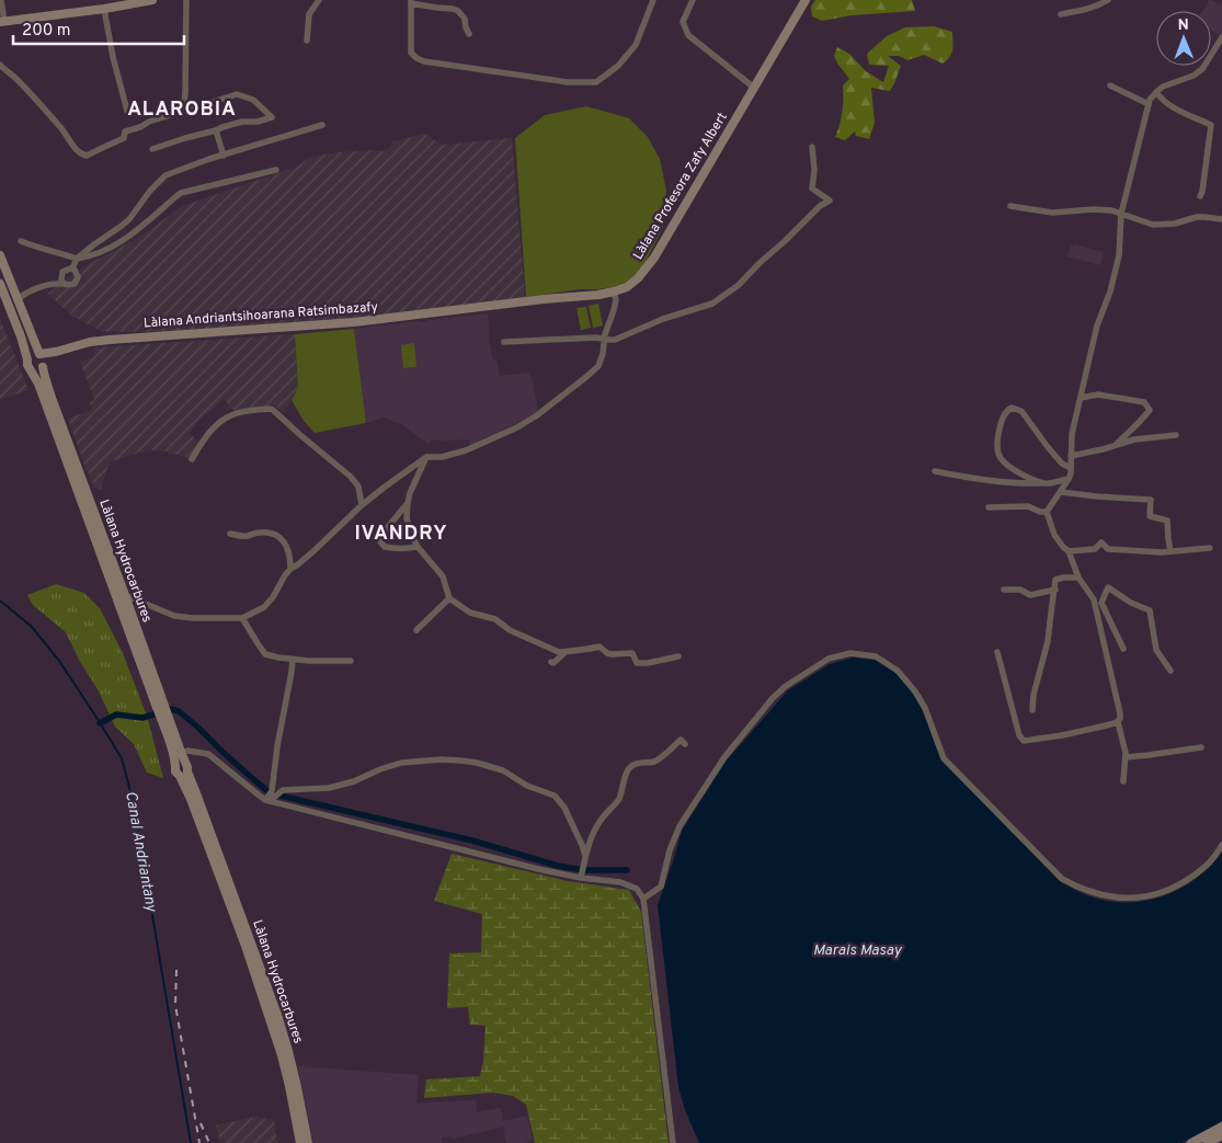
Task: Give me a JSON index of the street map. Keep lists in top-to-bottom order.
{
  "streets": {
    "main road": ["Làlana Profesora Zafy Albert", "Làlana Andriantsihoarana Ratsimbazafy", "Làlana Hydrocarbures"]
  },
  "crossings": [
    ["Làlana Profesora Zafy Albert", "Làlana Andriantsihoarana Ratsimbazafy"],
    ["Làlana Andriantsihoarana Ratsimbazafy", "Làlana Hydrocarbures"]
  ],
  "districts": ["ALAROBIA", "IVANDRY"],
  "water": ["Canal Andriantany", "Marais Masay"],
  "scale_bar": "200 m",
  "north": "top"
}
